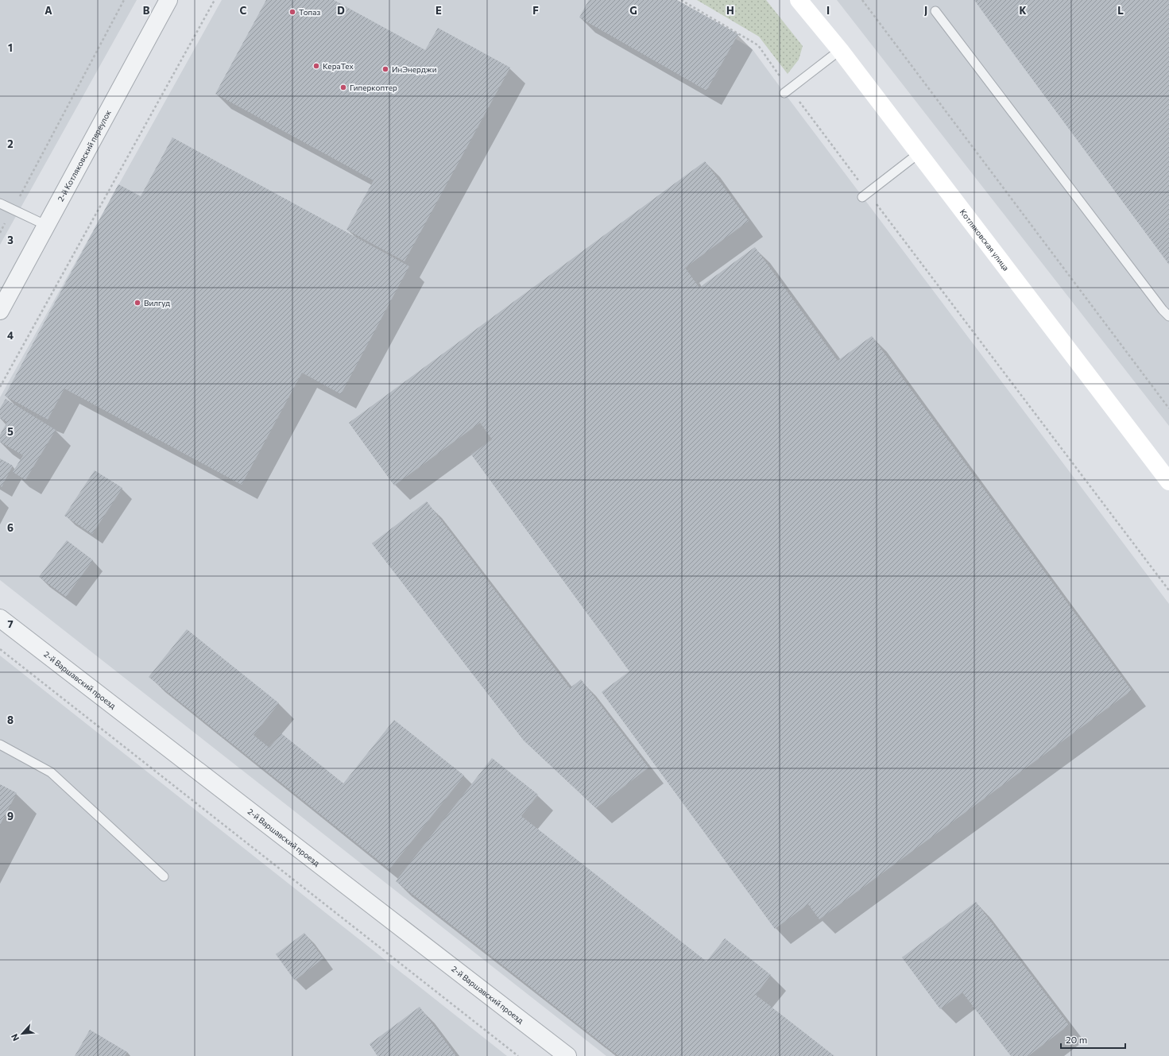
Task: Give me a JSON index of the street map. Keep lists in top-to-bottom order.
{
  "streets": {
    "street": ["2-й Котляковский переулок", "Котляковская улица", "2-й Варшавский проезд"]
  },
  "places": [
    "Топаз",
    "КераТех",
    "ИнЭнерджи",
    "Гиперкоптер",
    "Вилгуд"
  ],
  "scale_bar": "20 m",
  "north": "bottom left",
  "grid": {
    "columns": [
      "A",
      "B",
      "C",
      "D",
      "E",
      "F",
      "G",
      "H",
      "I",
      "J",
      "K",
      "L"
    ],
    "rows": [
      "1",
      "2",
      "3",
      "4",
      "5",
      "6",
      "7",
      "8",
      "9"
    ]
  }
}
